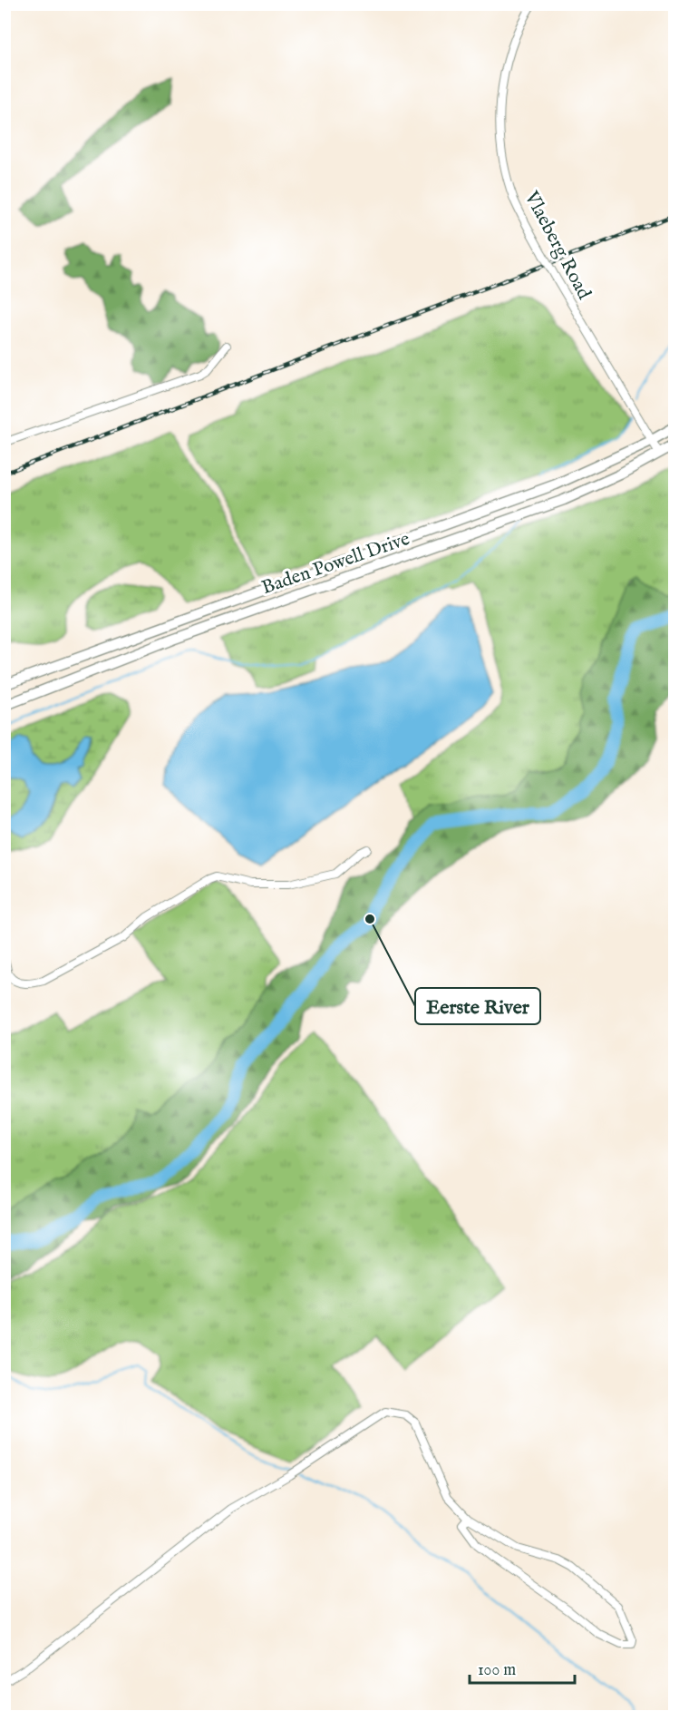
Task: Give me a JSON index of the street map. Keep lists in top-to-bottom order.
{
  "streets": {
    "main road": ["Baden Powell Drive"],
    "street": ["Vlaeberg Road"]
  },
  "crossings": [
    ["Vlaeberg Road", "Baden Powell Drive"]
  ],
  "places": ["Eerste River"],
  "scale_bar": "100 m"
}
